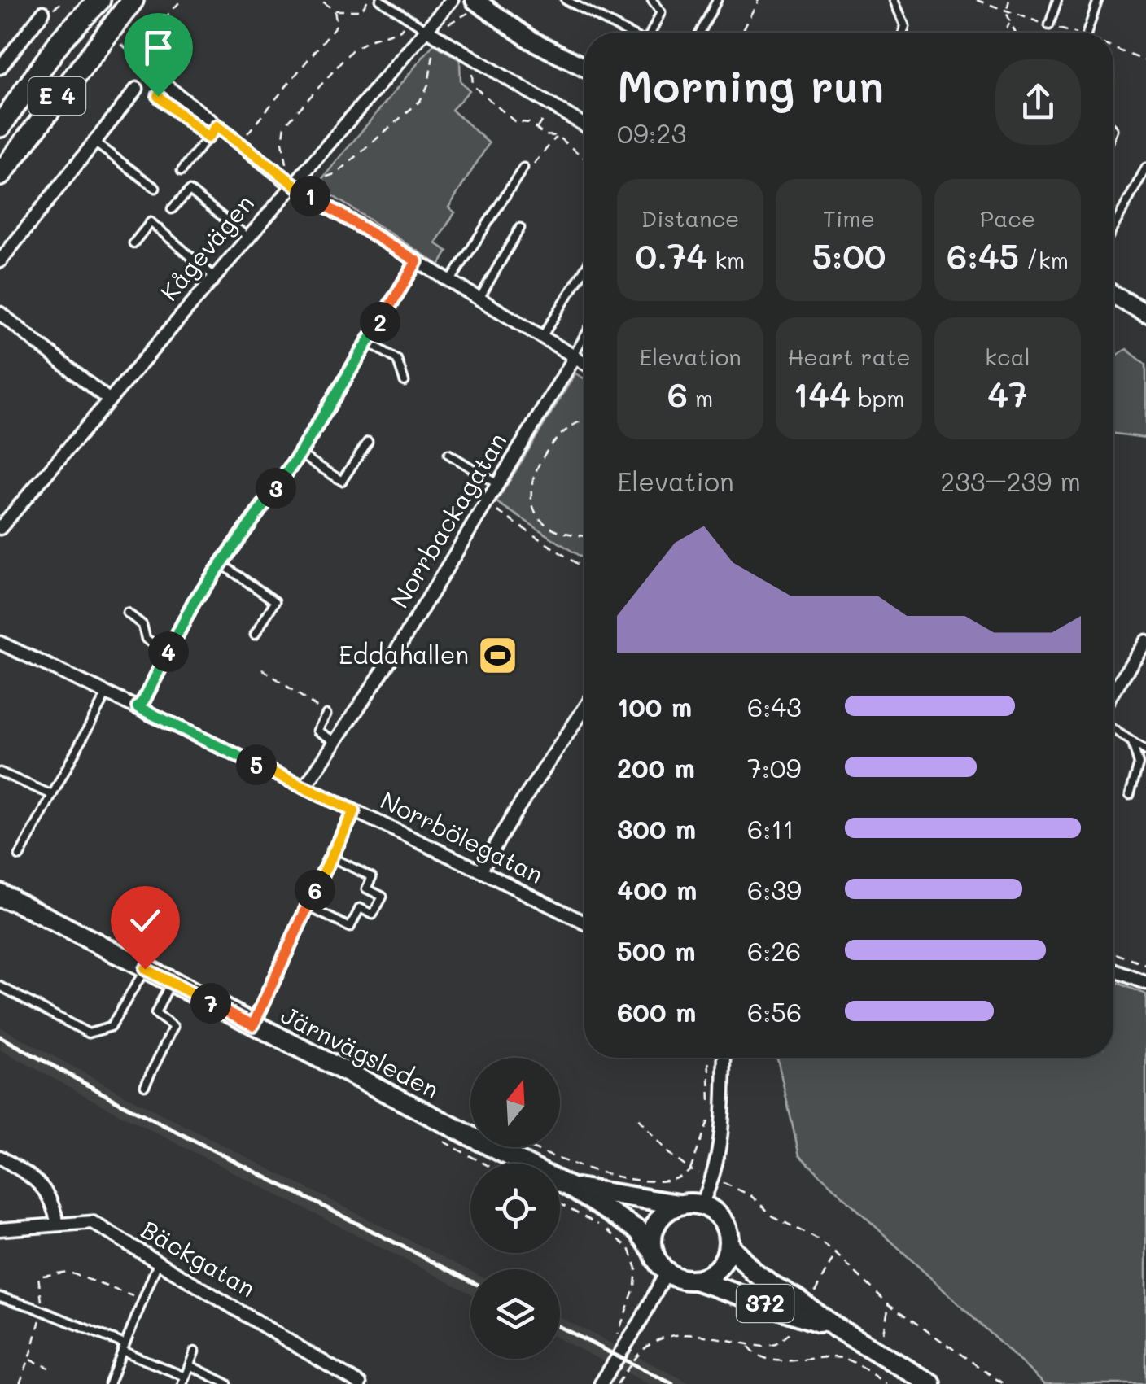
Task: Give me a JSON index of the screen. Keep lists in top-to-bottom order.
{
  "streets": {
    "highway": ["E 4"],
    "main road": ["Järnvägsleden", "372"],
    "street": [
      "Kågevägen",
      "Norrbackagatan",
      "Norrbölegatan",
      "Bäckgatan"
    ]
  },
  "crossings": [
    ["Norrbackagatan", "Norrbölegatan"],
    ["Järnvägsleden", "372"]
  ],
  "places": {
    "sports": ["Eddahallen"]
  },
  "north": "top",
  "page": {
    "heading": ["Morning run", "09:23"],
    "stats": [
      ["Distance", "0.74 km"],
      ["Time", "5:00"],
      ["Pace", "6:45 /km"],
      ["Elevation", "6 m"],
      ["Heart rate", "144 bpm"],
      ["kcal", "47"]
    ],
    "pins": [
      "1",
      "2",
      "3",
      "4",
      "5",
      "6",
      "7"
    ],
    "chart": ["Elevation", "233–239 m"],
    "list": [
      {
        "name": "100 m",
        "note": "6:43"
      },
      {
        "name": "200 m",
        "note": "7:09"
      },
      {
        "name": "300 m",
        "note": "6:11"
      },
      {
        "name": "400 m",
        "note": "6:39"
      },
      {
        "name": "500 m",
        "note": "6:26"
      },
      {
        "name": "600 m",
        "note": "6:56"
      }
    ]
  }
}
